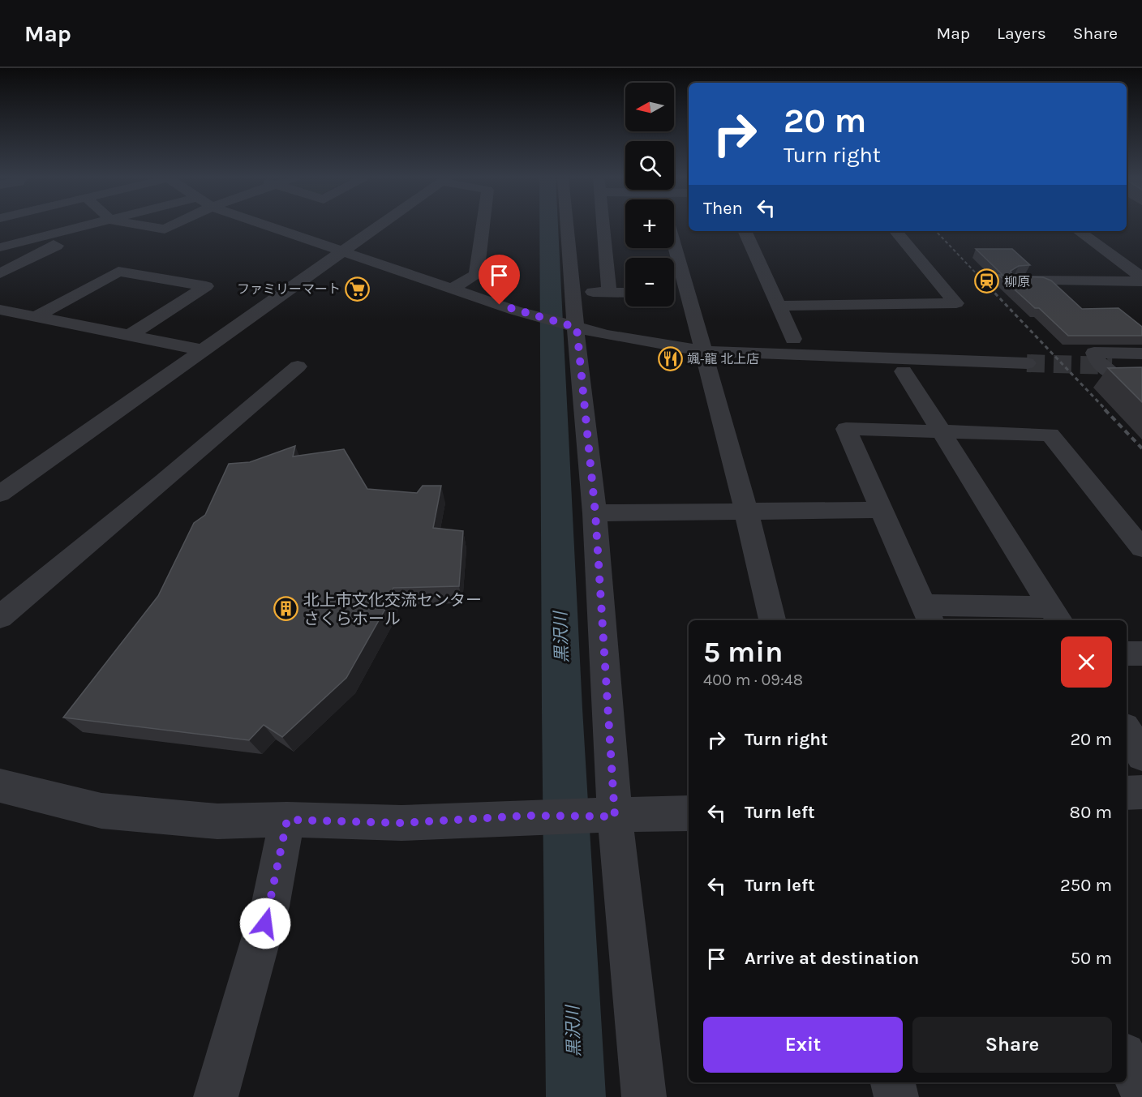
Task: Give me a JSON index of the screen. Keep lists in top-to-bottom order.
{
  "water": ["黒沢川"],
  "places": {
    "station": ["柳原"],
    "supermarket": ["ファミリーマート"],
    "restaurant": ["颯-龍 北上店"],
    "building": ["北上市文化交流センター さくらホール"]
  },
  "north": "left",
  "page": {
    "header": "Map",
    "nav": ["Map", "Layers", "Share"],
    "map_buttons": ["+", "−"],
    "turn": ["20 m", "Turn right"],
    "then": "Then",
    "heading": ["5 min", "400 m · 09:48"],
    "list": [
      {
        "name": "Turn right",
        "value": "20 m"
      },
      {
        "name": "Turn left",
        "value": "80 m"
      },
      {
        "name": "Turn left",
        "value": "250 m"
      },
      {
        "name": "Arrive at destination",
        "value": "50 m"
      }
    ],
    "buttons": ["Exit", "Share"]
  }
}
